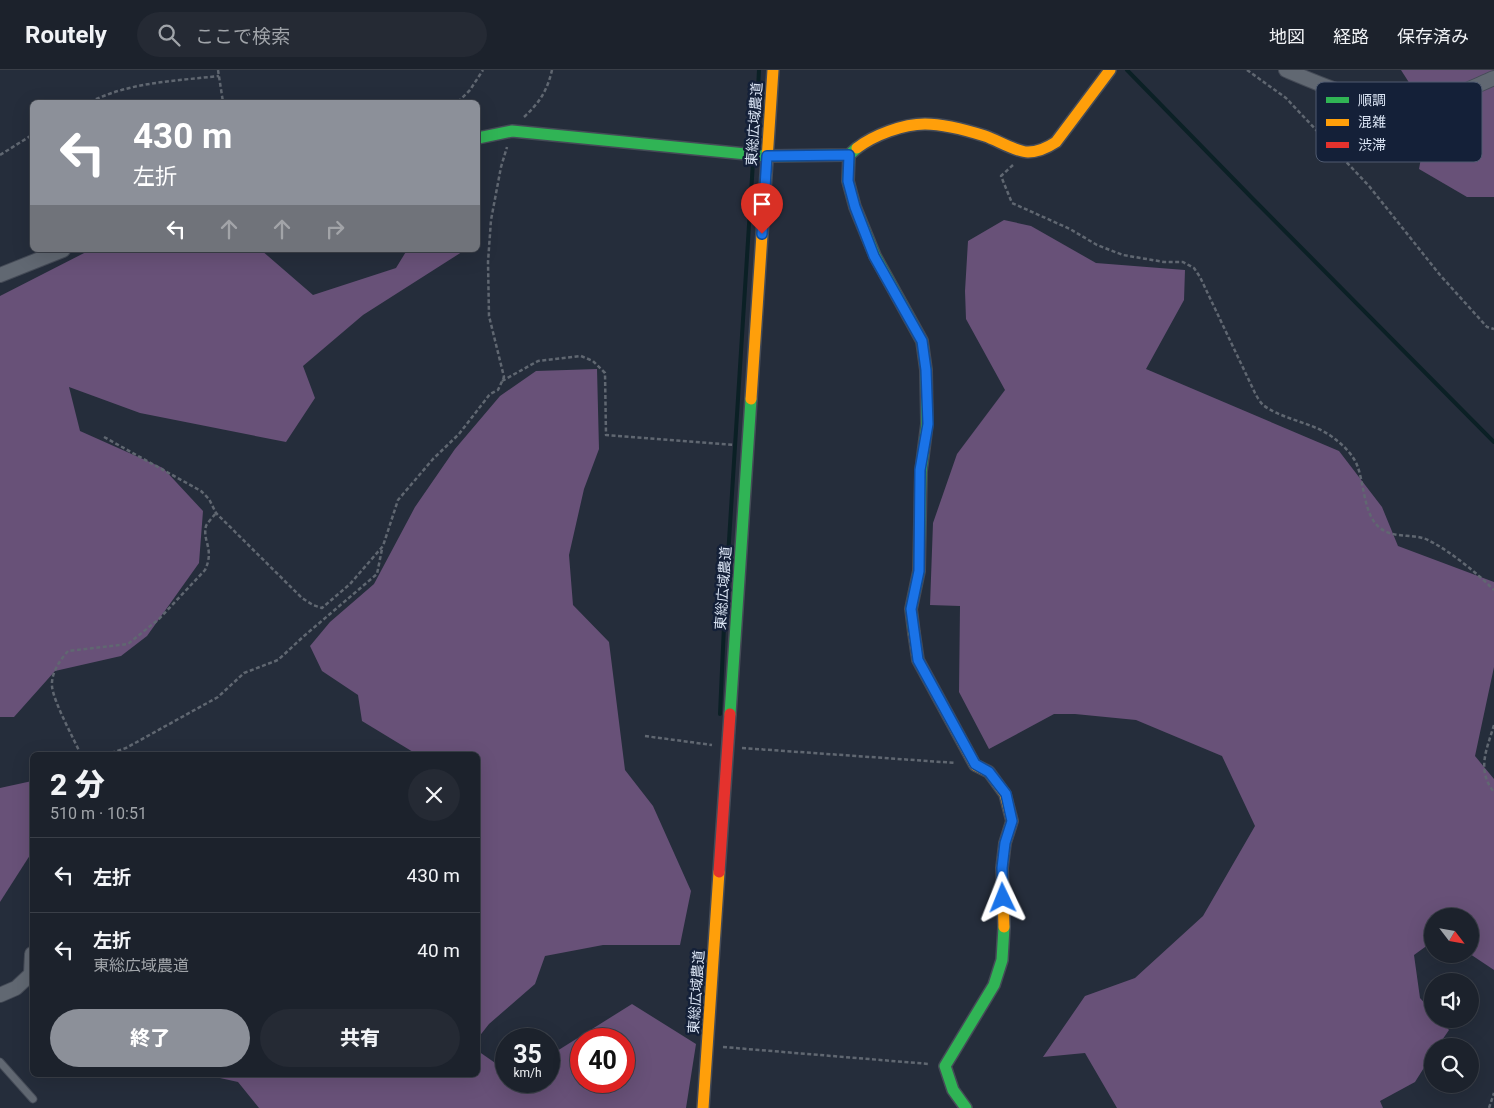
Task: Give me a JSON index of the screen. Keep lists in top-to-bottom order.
{
  "streets": {
    "street": ["東総広域農道"]
  },
  "legend": ["順調", "混雑", "渋滞"],
  "north": "bottom right",
  "page": {
    "header": "Routely",
    "search": "ここで検索",
    "nav": ["地図", "経路", "保存済み"],
    "turn": ["430 m", "左折"],
    "heading": ["2 分", "510 m · 10:51"],
    "list": [
      {
        "name": "左折",
        "value": "430 m"
      },
      {
        "name": "左折",
        "note": "東総広域農道",
        "value": "40 m"
      }
    ],
    "buttons": ["終了", "共有"],
    "speed": "35 km/h",
    "limit": "40"
  }
}
